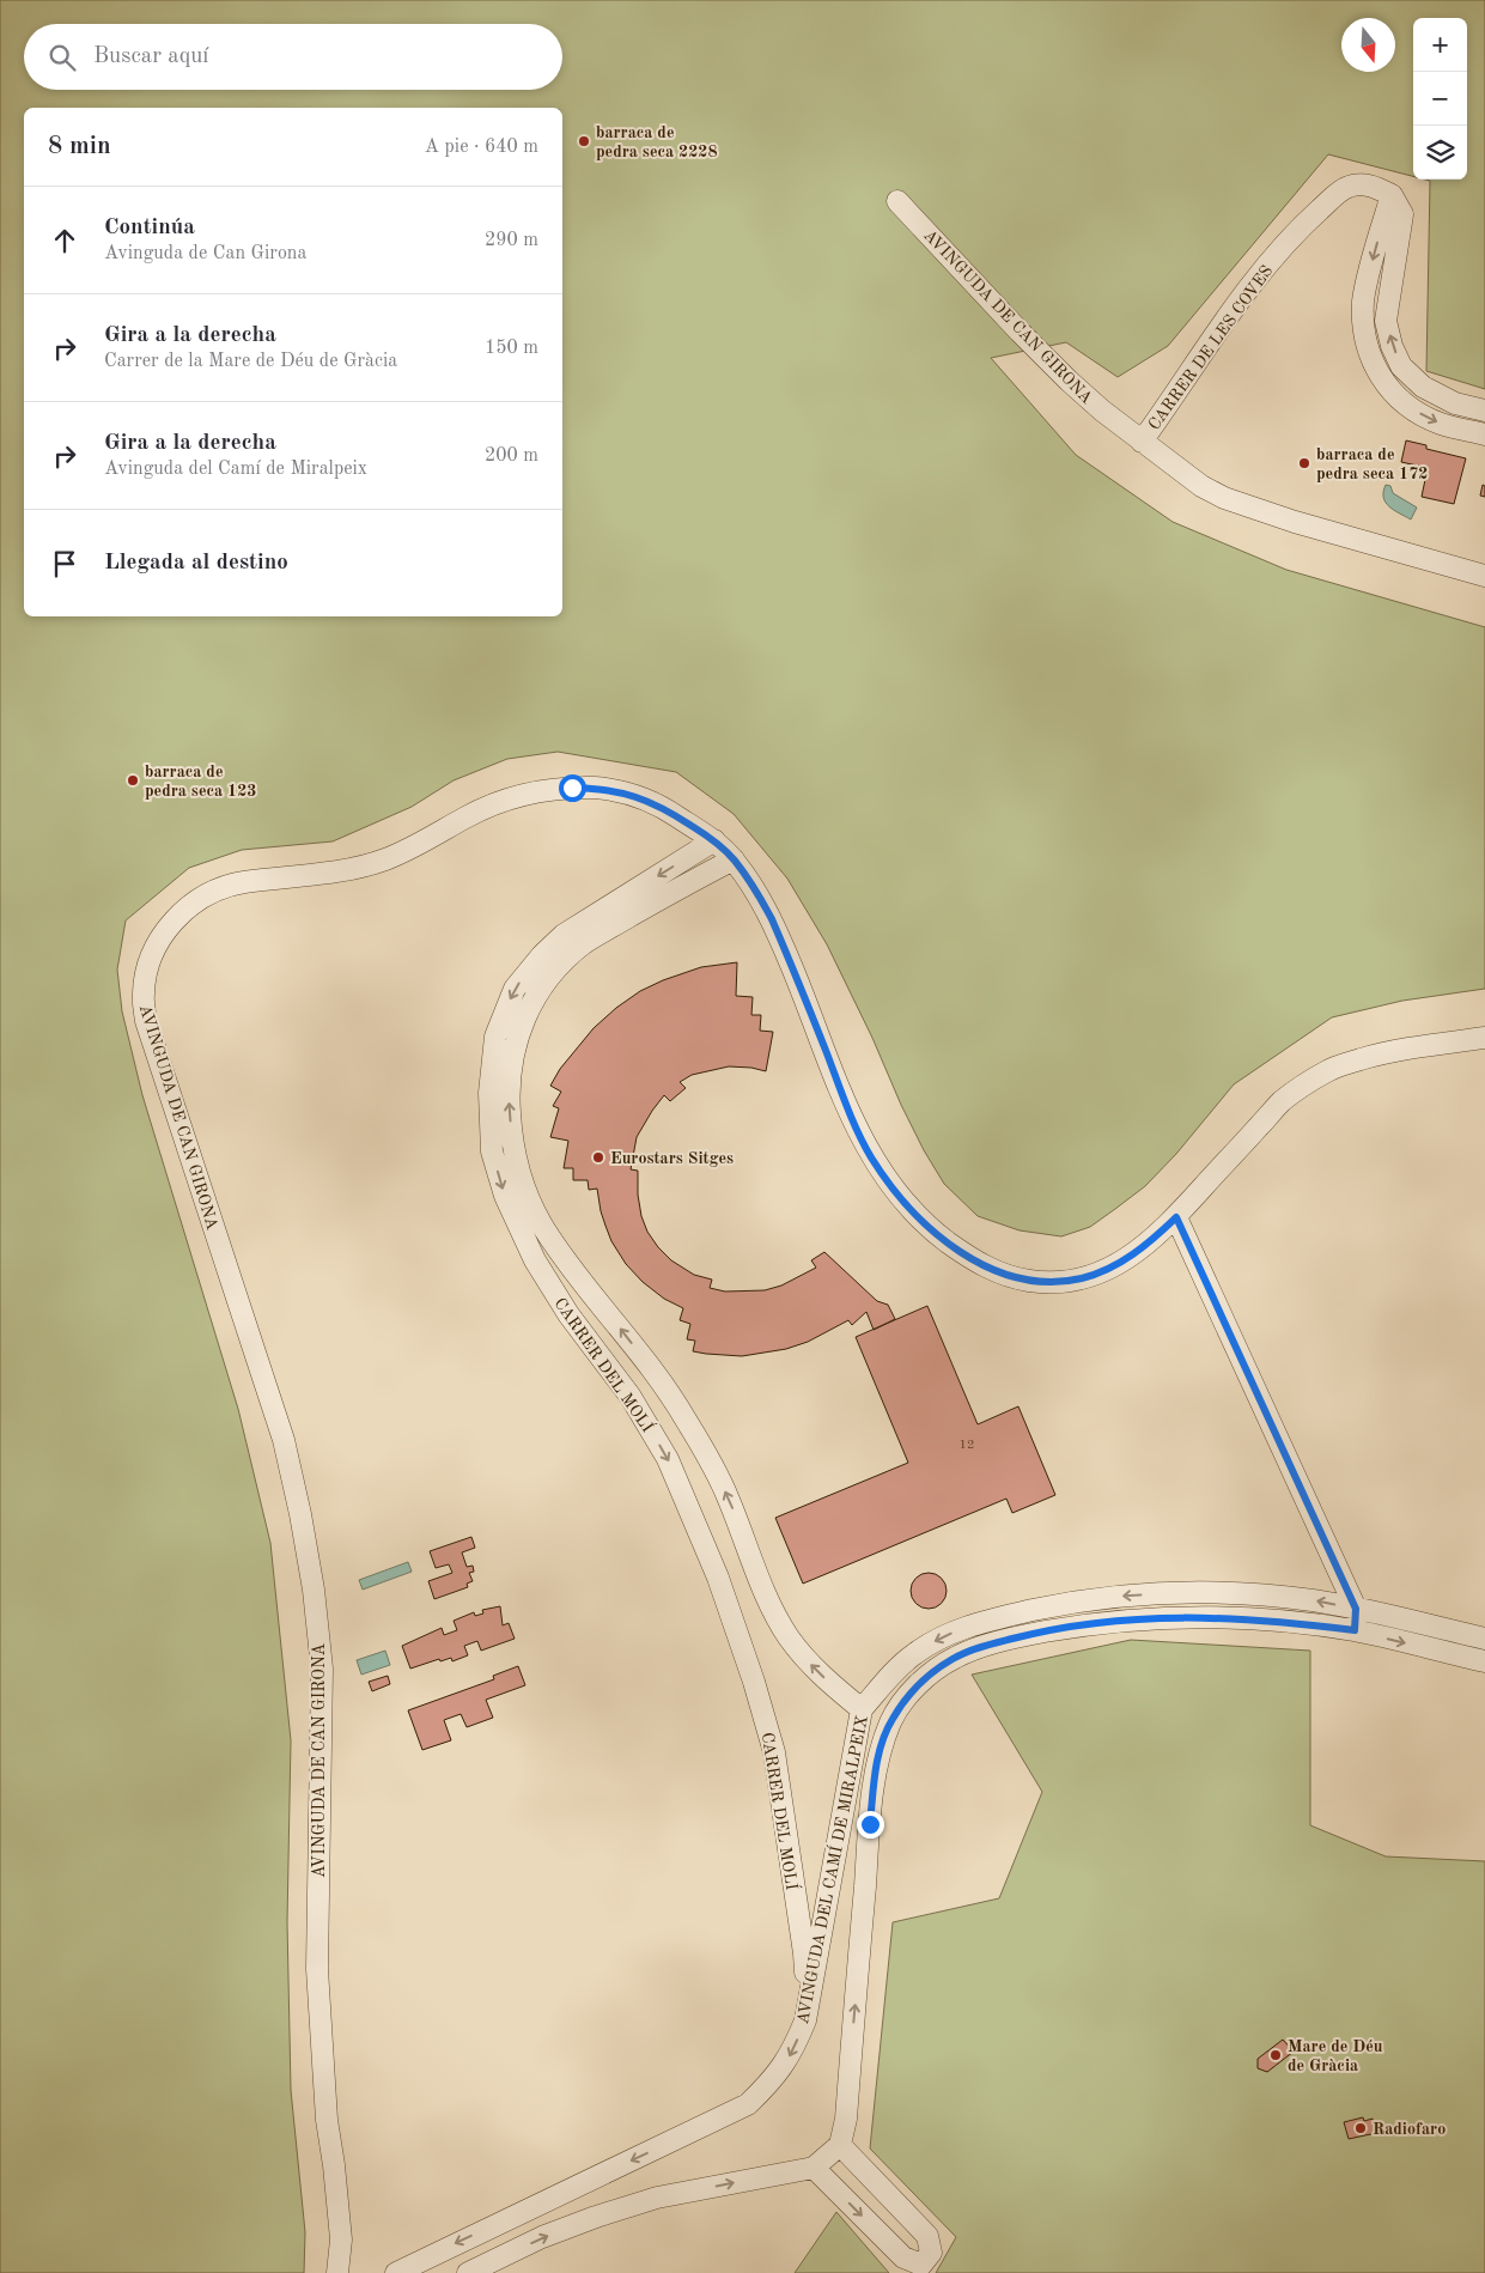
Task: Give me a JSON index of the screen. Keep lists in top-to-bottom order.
{
  "streets": {
    "street": [
      "AVINGUDA DE CAN GIRONA",
      "CARRER DE LES COVES",
      "CARRER DEL MOLÍ",
      "AVINGUDA DEL CAMÍ DE MIRALPEIX"
    ]
  },
  "crossings": [
    ["AVINGUDA DE CAN GIRONA", "CARRER DE LES COVES"],
    ["AVINGUDA DE CAN GIRONA", "CARRER DEL MOLÍ"],
    ["CARRER DEL MOLÍ", "AVINGUDA DEL CAMÍ DE MIRALPEIX"]
  ],
  "places": [
    "barraca de pedra seca 2228",
    "barraca de pedra seca 172",
    "barraca de pedra seca 123",
    "Eurostars Sitges",
    "Mare de Déu de Gràcia",
    "Radiofaro"
  ],
  "house_numbers": ["12"],
  "north": "bottom",
  "page": {
    "map_buttons": ["+", "−"],
    "search": "Buscar aquí",
    "heading": ["8 min", "A pie · 640 m"],
    "list": [
      ["Continúa", "Avinguda de Can Girona", "290 m"],
      ["Gira a la derecha", "Carrer de la Mare de Déu de Gràcia", "150 m"],
      ["Gira a la derecha", "Avinguda del Camí de Miralpeix", "200 m"],
      "Llegada al destino"
    ]
  }
}
